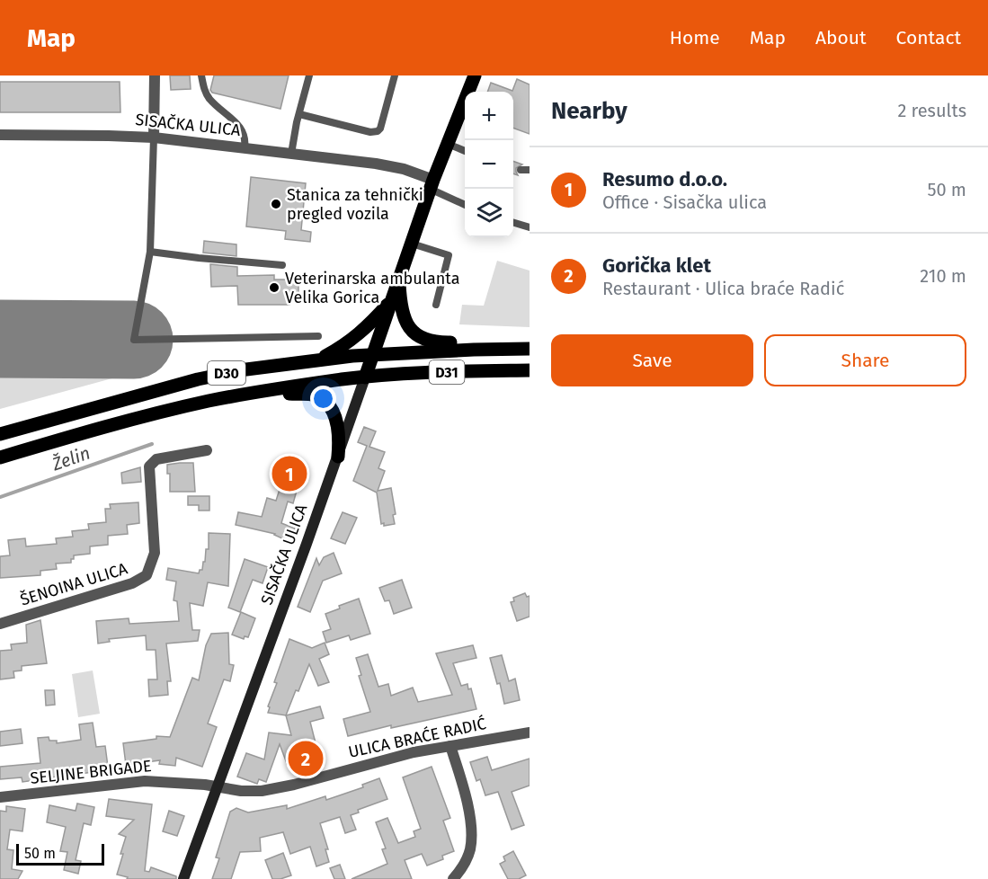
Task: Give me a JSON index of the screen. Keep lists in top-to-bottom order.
{
  "streets": {
    "main road": ["SISAČKA ULICA", "D31", "D30"],
    "street": ["ŠENOINA ULICA", "ULICA BRAĆE RADIĆ", "SELJINE BRIGADE"]
  },
  "crossings": [
    ["SISAČKA ULICA", "D31"],
    ["SISAČKA ULICA", "D30"],
    ["SISAČKA ULICA", "ULICA BRAĆE RADIĆ"],
    ["SISAČKA ULICA", "SELJINE BRIGADE"],
    ["D31", "D30"],
    ["ULICA BRAĆE RADIĆ", "SELJINE BRIGADE"]
  ],
  "water": ["Želin"],
  "places": ["Stanica za tehnički pregled vozila", "Veterinarska ambulanta Velika Gorica"],
  "scale_bar": "50 m",
  "page": {
    "header": "Map",
    "nav": [
      "Home",
      "Map",
      "About",
      "Contact"
    ],
    "heading": ["Nearby", "2 results"],
    "map_buttons": ["+", "−"],
    "list": [
      {
        "mark": "1",
        "name": "Resumo d.o.o.",
        "note": "Office · Sisačka ulica",
        "value": "50 m"
      },
      {
        "mark": "2",
        "name": "Gorička klet",
        "note": "Restaurant · Ulica braće Radić",
        "value": "210 m"
      }
    ],
    "buttons": ["Save", "Share"],
    "pins": ["1", "2"],
    "scale": "50 m"
  }
}
